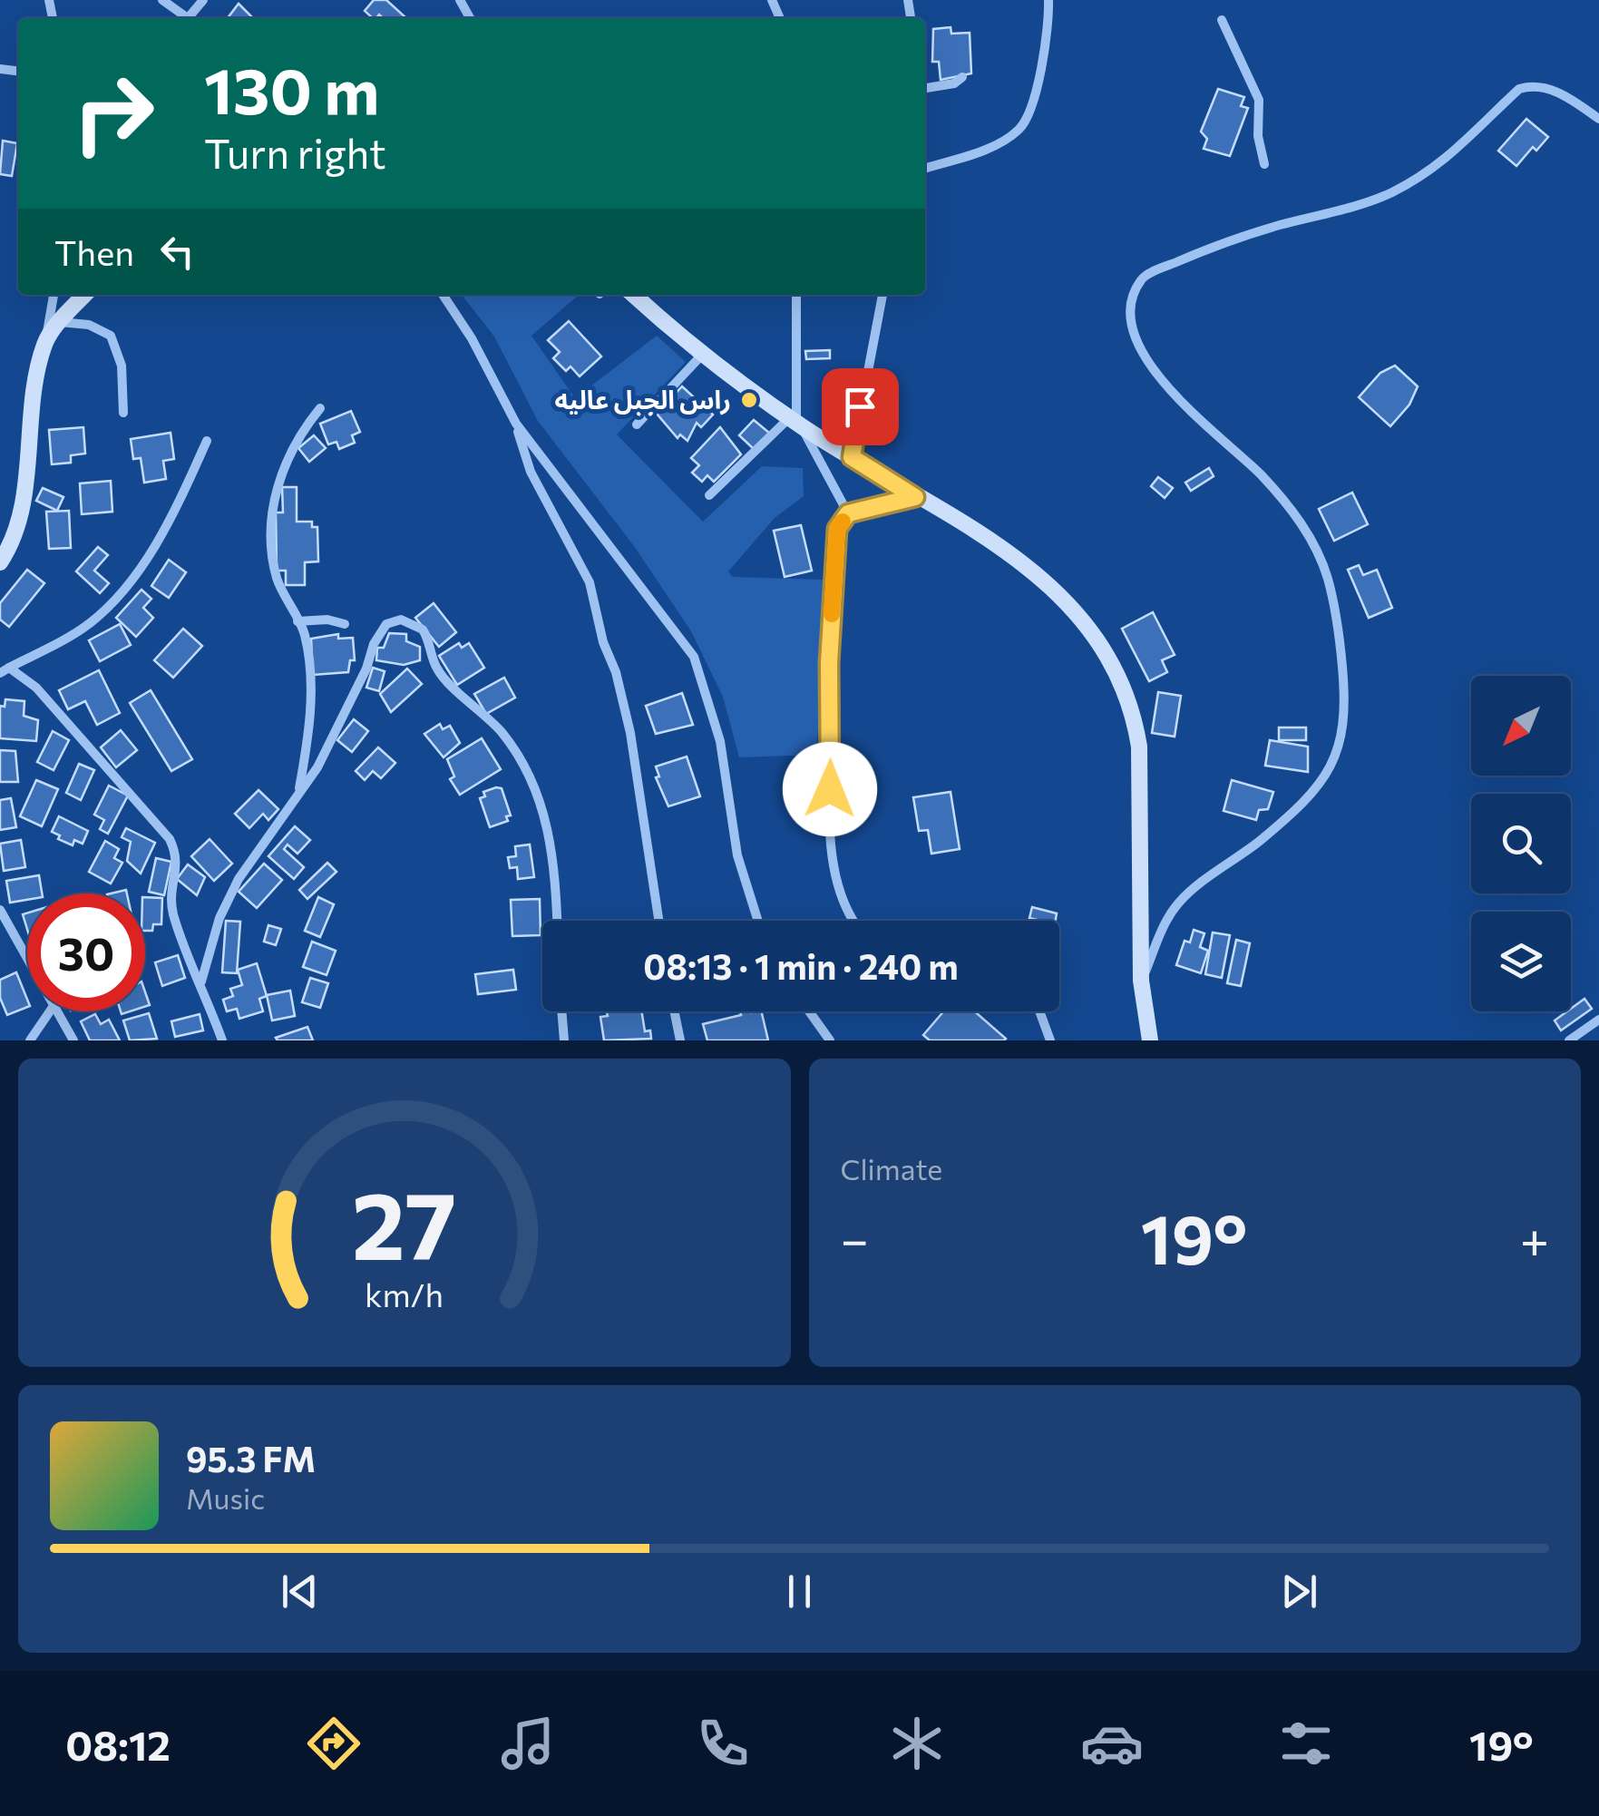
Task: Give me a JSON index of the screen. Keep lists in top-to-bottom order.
{
  "places": ["راس الجبل عاليه"],
  "north": "bottom left",
  "page": {
    "turn": ["130 m", "Turn right"],
    "then": "Then",
    "limit": "30",
    "trip": "08:13 · 1 min · 240 m",
    "tile": "Climate",
    "heat": ["−", "19°", "+"],
    "song": ["95.3 FM", "Music"],
    "tabs": ["08:12", "19°"],
    "gauge": ["27", "km/h"]
  }
}
